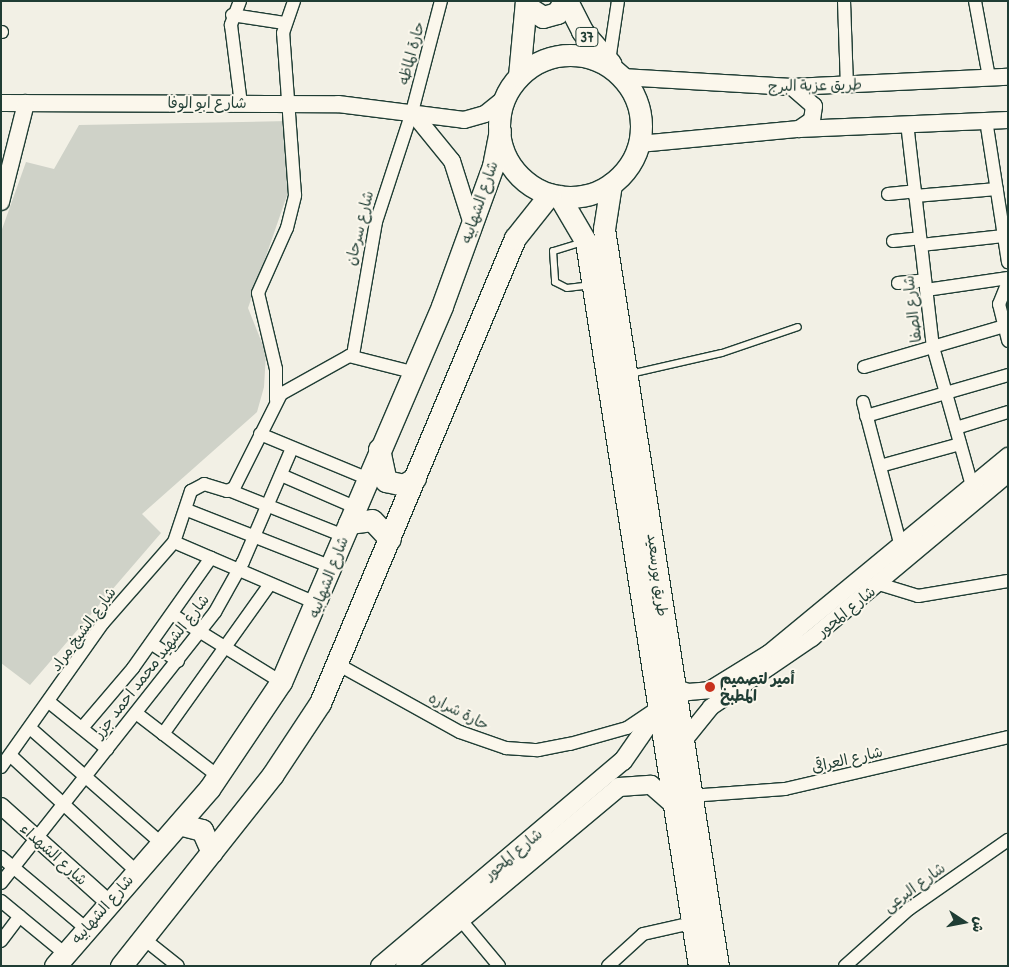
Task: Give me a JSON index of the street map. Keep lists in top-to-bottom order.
{
  "streets": {
    "highway": ["37", "شارع الشهابيه", "طريق بورسعيد"],
    "main road": ["شارع المحور"],
    "street": [
      "حارة الماظه",
      "طريق عزبة البرج",
      "شارع ابو الوفا",
      "شارع سرحان",
      "شارع الصفا",
      "شارع الشيخ مراد",
      "شارع الشهيد محمد احمد جزر",
      "حارة شراره",
      "شارع العراقى",
      "شارع الشهداء",
      "شارع البرعى"
    ]
  },
  "crossings": [
    ["37", "طريق عزبة البرج"],
    ["37", "شارع ابو الوفا"],
    ["37", "شارع الشهابيه"],
    ["37", "طريق بورسعيد"],
    ["حارة الماظه", "شارع ابو الوفا"],
    ["حارة الماظه", "شارع سرحان"],
    ["طريق عزبة البرج", "شارع ابو الوفا"],
    ["طريق عزبة البرج", "شارع الشهابيه"],
    ["طريق عزبة البرج", "طريق بورسعيد"],
    ["شارع ابو الوفا", "شارع الشهابيه"],
    ["شارع ابو الوفا", "شارع سرحان"],
    ["شارع ابو الوفا", "طريق بورسعيد"],
    ["شارع الشهابيه", "طريق بورسعيد"],
    ["شارع الشهابيه", "شارع الشهداء"],
    ["شارع الصفا", "شارع المحور"],
    ["طريق بورسعيد", "شارع المحور"],
    ["طريق بورسعيد", "حارة شراره"],
    ["طريق بورسعيد", "شارع العراقى"],
    ["شارع المحور", "حارة شراره"],
    ["شارع المحور", "شارع العراقى"],
    ["شارع الشهيد محمد احمد جزر", "شارع الشهداء"]
  ],
  "places": ["أمير لتصميم المطبخ"],
  "north": "right"
}
